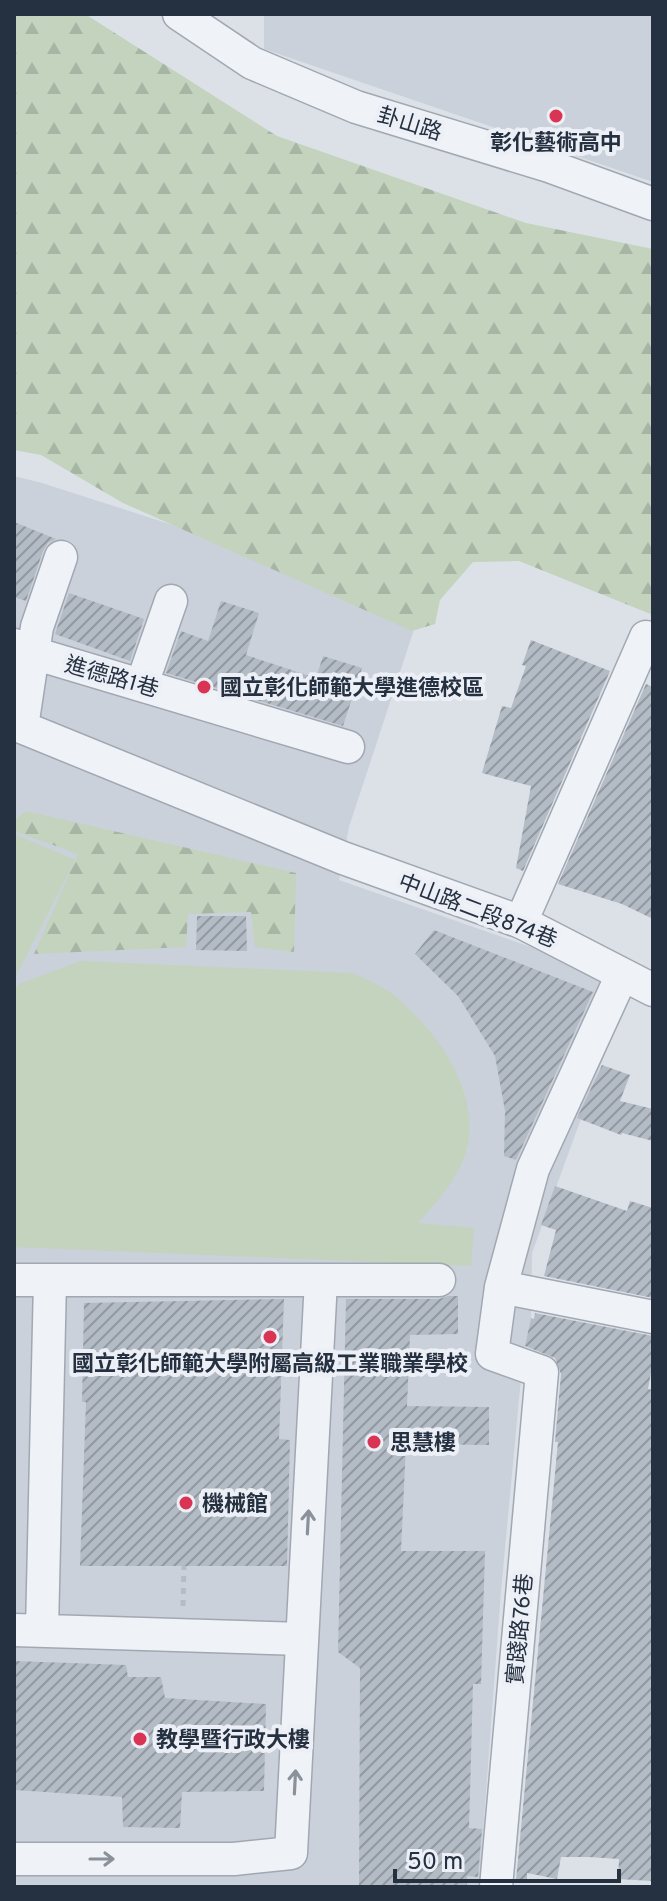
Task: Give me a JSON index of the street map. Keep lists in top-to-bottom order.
{
  "streets": {
    "street": [
      "卦山路",
      "進德路1巷",
      "中山路二段874巷",
      "實踐路76巷"
    ]
  },
  "places": [
    "彰化藝術高中",
    "國立彰化師範大學進德校區",
    "國立彰化師範大學附屬高級工業職業學校",
    "思慧樓",
    "機械館",
    "教學暨行政大樓"
  ],
  "scale_bar": "50 m"
}
